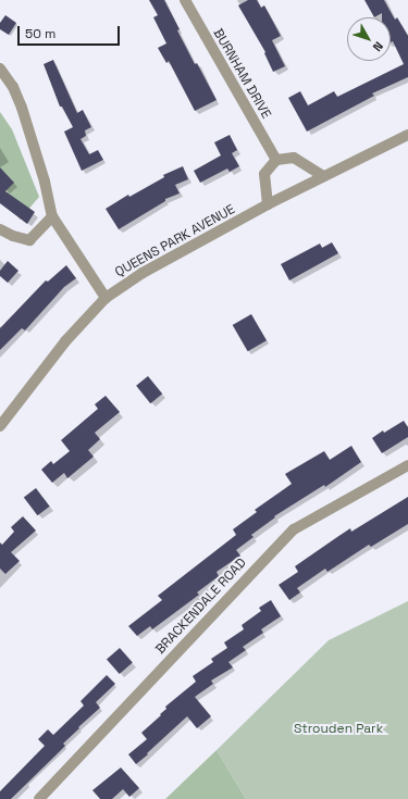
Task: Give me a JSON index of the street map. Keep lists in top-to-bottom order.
{
  "streets": {
    "street": ["BURNHAM DRIVE", "QUEENS PARK AVENUE", "BRACKENDALE ROAD"]
  },
  "parks": ["Strouden Park"],
  "scale_bar": "50 m",
  "north": "bottom right"
}
